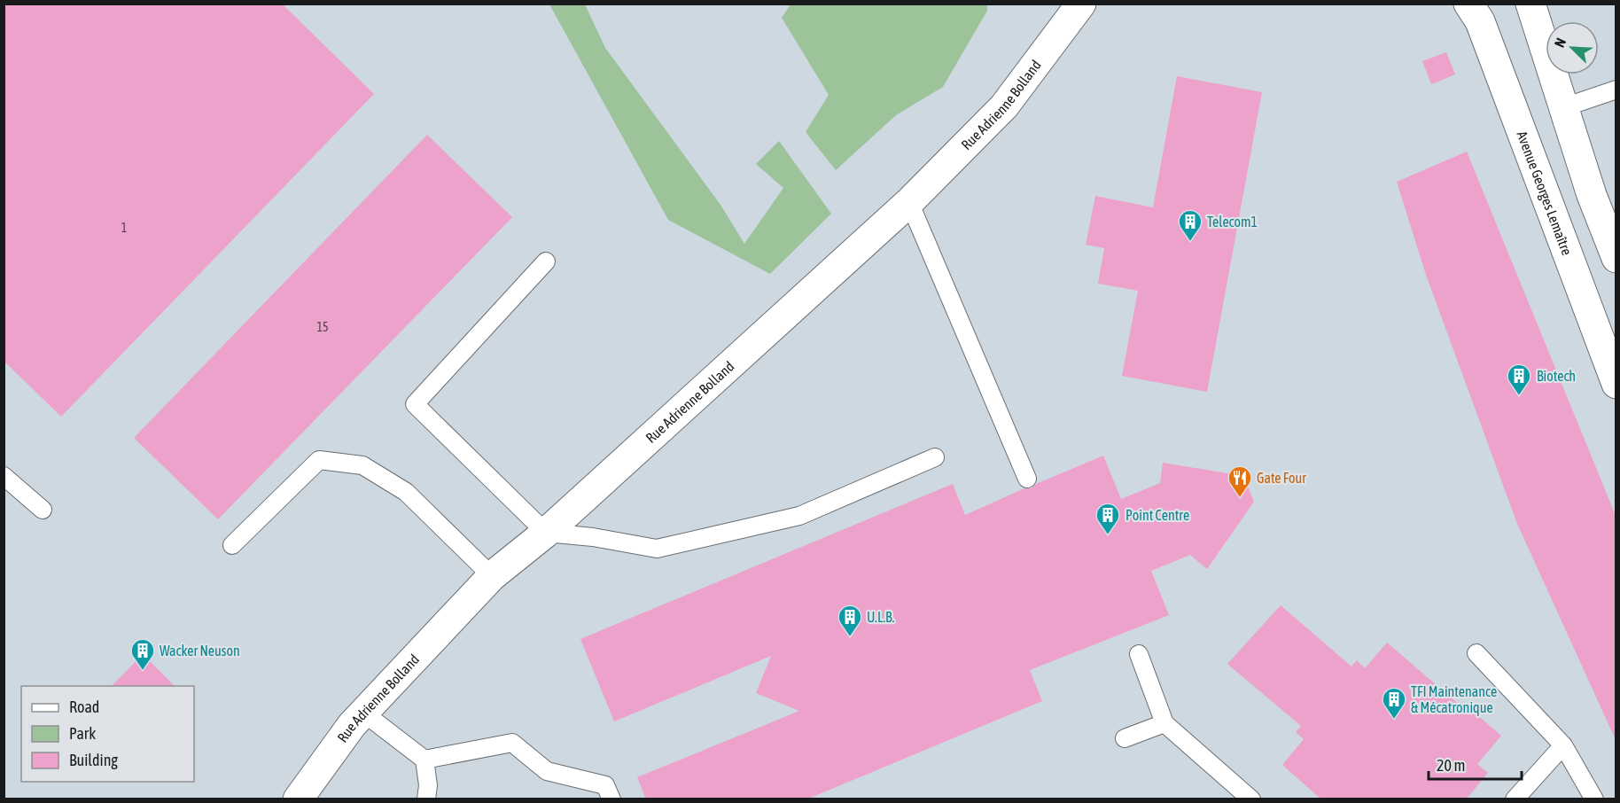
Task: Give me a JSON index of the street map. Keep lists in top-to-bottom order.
{
  "streets": {
    "street": ["Rue Adrienne Bolland", "Avenue Georges Lemaître"]
  },
  "places": {
    "building": [
      "Telecom1",
      "Biotech",
      "Point Centre",
      "U.L.B.",
      "Wacker Neuson",
      "TFI Maintenance & Mécatronique"
    ],
    "restaurant": ["Gate Four"]
  },
  "house_numbers": ["1", "15"],
  "legend": ["Road", "Park", "Building"],
  "scale_bar": "20 m",
  "north": "top left"
}
